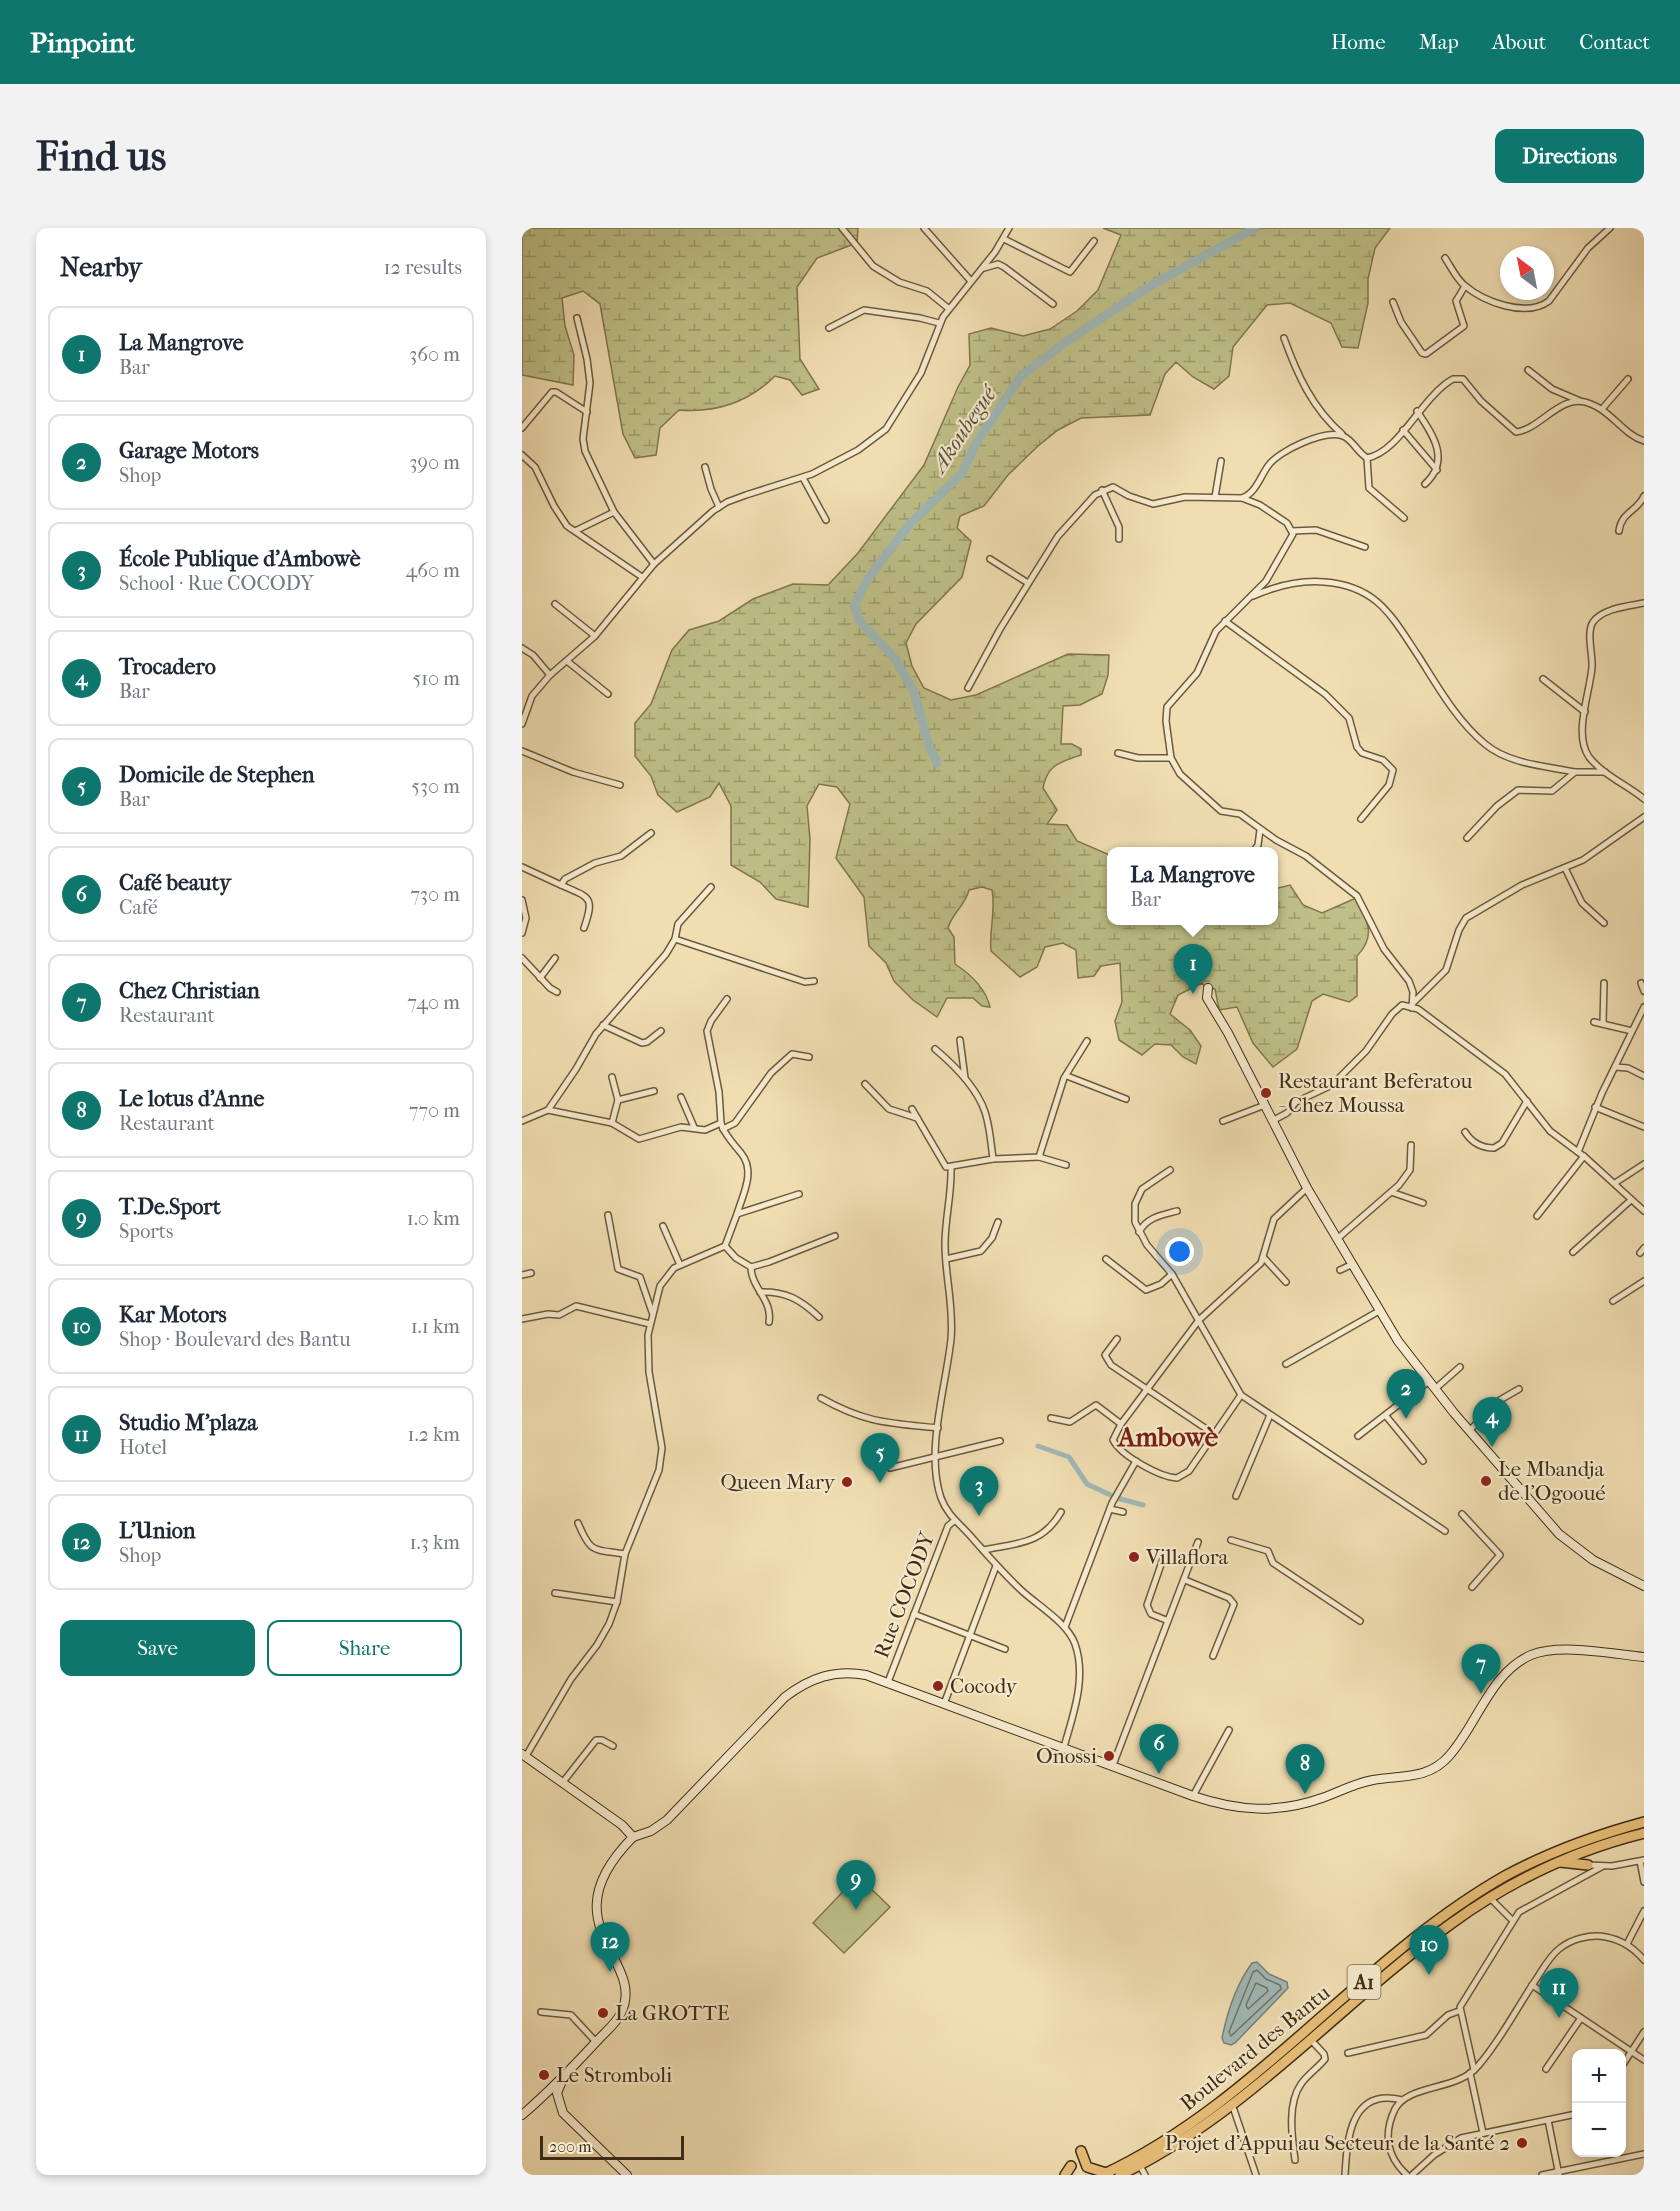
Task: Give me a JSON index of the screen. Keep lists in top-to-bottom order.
{
  "streets": {
    "highway": ["A1", "Boulevard des Bantu"],
    "street": ["Rue COCODY"]
  },
  "districts": ["Ambowè"],
  "water": ["Akoubegué"],
  "places": [
    "Restaurant Beferatou - Chez Moussa",
    "Le Mbandja de l'Ogooué",
    "Queen Mary",
    "Villaflora",
    "Cocody",
    "Onossi",
    "La GROTTE",
    "Le Stromboli",
    "Projet d'Appui au Secteur de la Santé 2"
  ],
  "scale_bar": "200 m",
  "north": "top left",
  "page": {
    "header": "Pinpoint",
    "nav": [
      "Home",
      "Map",
      "About",
      "Contact"
    ],
    "buttons": [
      "Directions",
      ["Save", "Share"]
    ],
    "title": "Find us",
    "heading": ["Nearby", "12 results"],
    "list": [
      {
        "mark": "1",
        "name": "La Mangrove",
        "note": "Bar",
        "value": "360 m"
      },
      {
        "mark": "2",
        "name": "Garage Motors",
        "note": "Shop",
        "value": "390 m"
      },
      {
        "mark": "3",
        "name": "École Publique d’Ambowè",
        "note": "School · Rue COCODY",
        "value": "460 m"
      },
      {
        "mark": "4",
        "name": "Trocadero",
        "note": "Bar",
        "value": "510 m"
      },
      {
        "mark": "5",
        "name": "Domicile de Stephen",
        "note": "Bar",
        "value": "530 m"
      },
      {
        "mark": "6",
        "name": "Café beauty",
        "note": "Café",
        "value": "730 m"
      },
      {
        "mark": "7",
        "name": "Chez Christian",
        "note": "Restaurant",
        "value": "740 m"
      },
      {
        "mark": "8",
        "name": "Le lotus d'Anne",
        "note": "Restaurant",
        "value": "770 m"
      },
      {
        "mark": "9",
        "name": "T.De.Sport",
        "note": "Sports",
        "value": "1.0 km"
      },
      {
        "mark": "10",
        "name": "Kar Motors",
        "note": "Shop · Boulevard des Bantu",
        "value": "1.1 km"
      },
      {
        "mark": "11",
        "name": "Studio M'plaza",
        "note": "Hotel",
        "value": "1.2 km"
      },
      {
        "mark": "12",
        "name": "L’Union",
        "note": "Shop",
        "value": "1.3 km"
      }
    ],
    "popup": ["La Mangrove", "Bar"],
    "pins": [
      "1",
      "2",
      "4",
      "5",
      "3",
      "7",
      "6",
      "8",
      "9",
      "12",
      "10",
      "11"
    ],
    "map_buttons": ["+", "−"],
    "scale": "200 m"
  }
}
